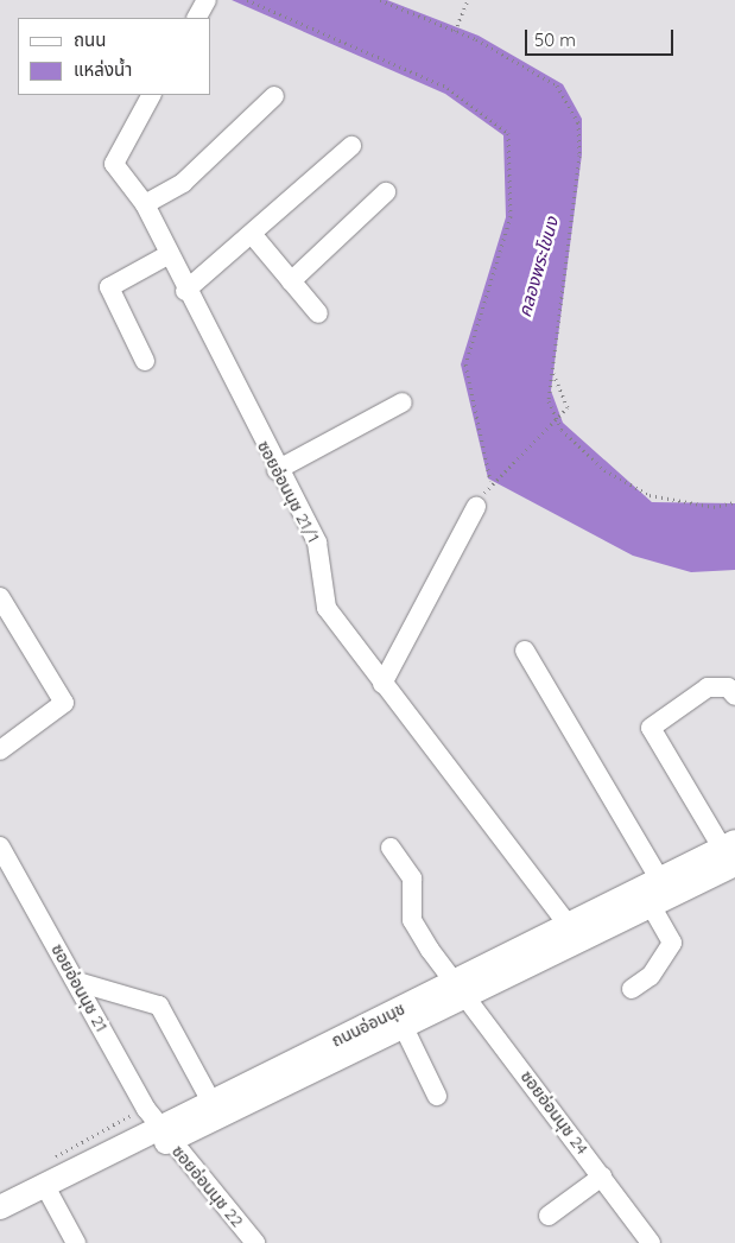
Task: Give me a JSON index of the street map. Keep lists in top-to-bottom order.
{
  "streets": {
    "main road": ["ถนนอ่อนนุช"],
    "street": [
      "ซอยอ่อนนุช 21/1",
      "ซอยอ่อนนุช 21",
      "ซอยอ่อนนุช 24",
      "ซอยอ่อนนุช 22"
    ]
  },
  "crossings": [
    ["ซอยอ่อนนุช 21/1", "ถนนอ่อนนุช"],
    ["ซอยอ่อนนุช 21", "ถนนอ่อนนุช"],
    ["ซอยอ่อนนุช 21", "ซอยอ่อนนุช 22"],
    ["ถนนอ่อนนุช", "ซอยอ่อนนุช 24"],
    ["ถนนอ่อนนุช", "ซอยอ่อนนุช 22"]
  ],
  "water": ["คลองพระโขนง"],
  "legend": ["ถนน", "แหล่งน้ำ"],
  "scale_bar": "50 m"
}
